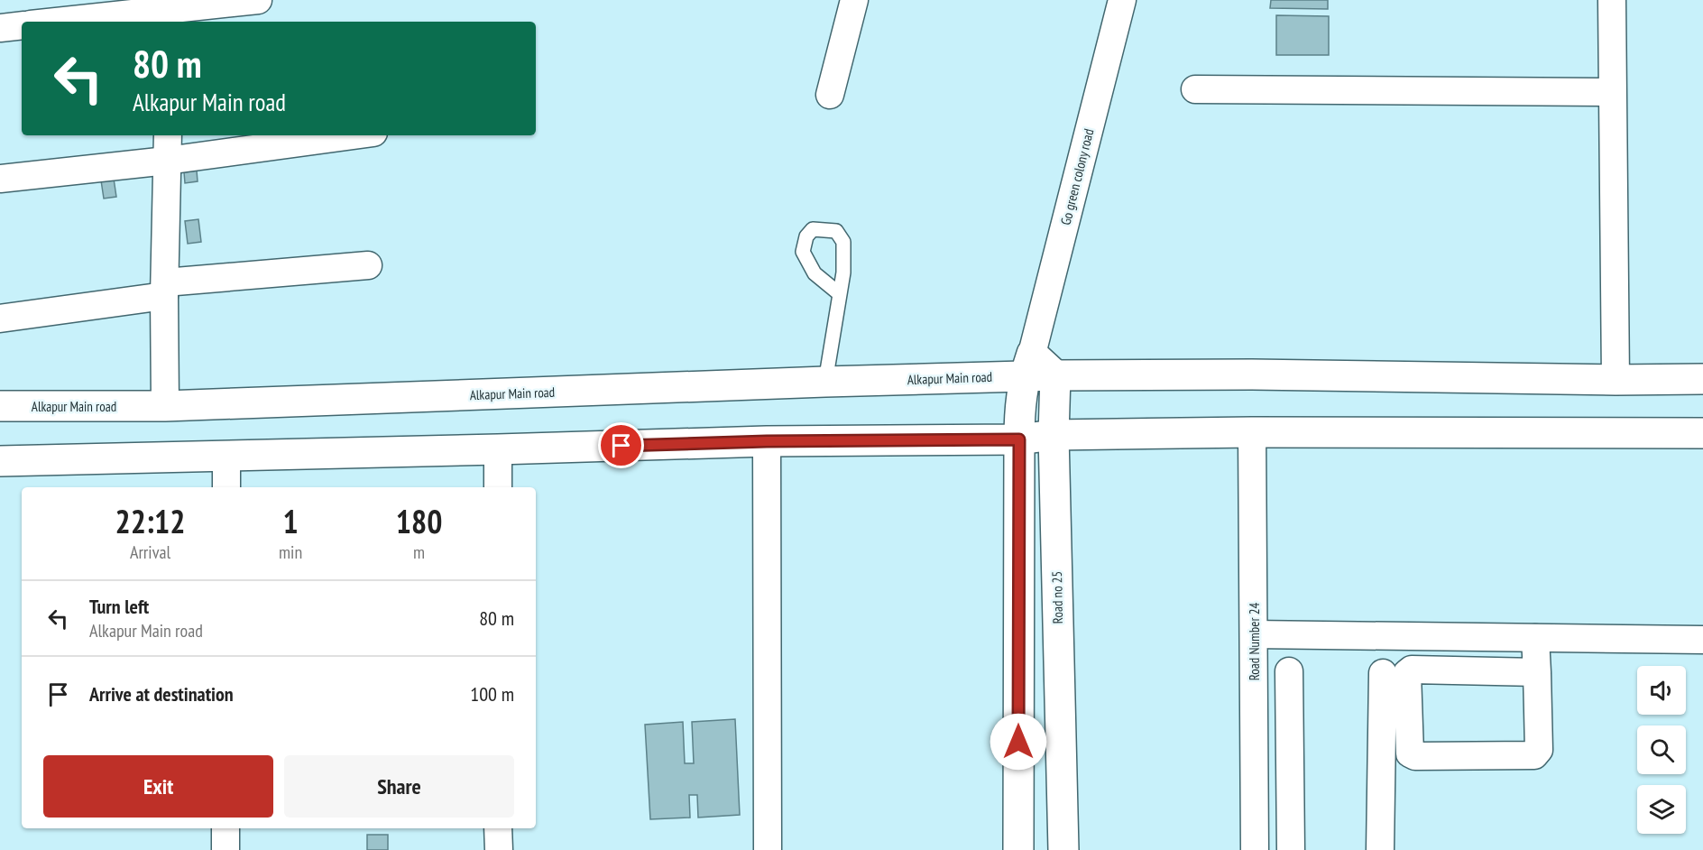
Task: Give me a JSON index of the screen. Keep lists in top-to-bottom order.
{
  "streets": {
    "street": [
      "Go green colony road",
      "Alkapur Main road",
      "Road no 25",
      "Road Number 24"
    ]
  },
  "crossings": [
    ["Go green colony road", "Alkapur Main road"],
    ["Alkapur Main road", "Road no 25"]
  ],
  "page": {
    "turn": ["80 m", "Alkapur Main road"],
    "eta": [
      "22:12",
      "Arrival",
      "1",
      "min",
      "180",
      "m"
    ],
    "list": [
      {
        "name": "Turn left",
        "note": "Alkapur Main road",
        "value": "80 m"
      },
      {
        "name": "Arrive at destination",
        "value": "100 m"
      }
    ],
    "buttons": ["Exit", "Share"]
  }
}
